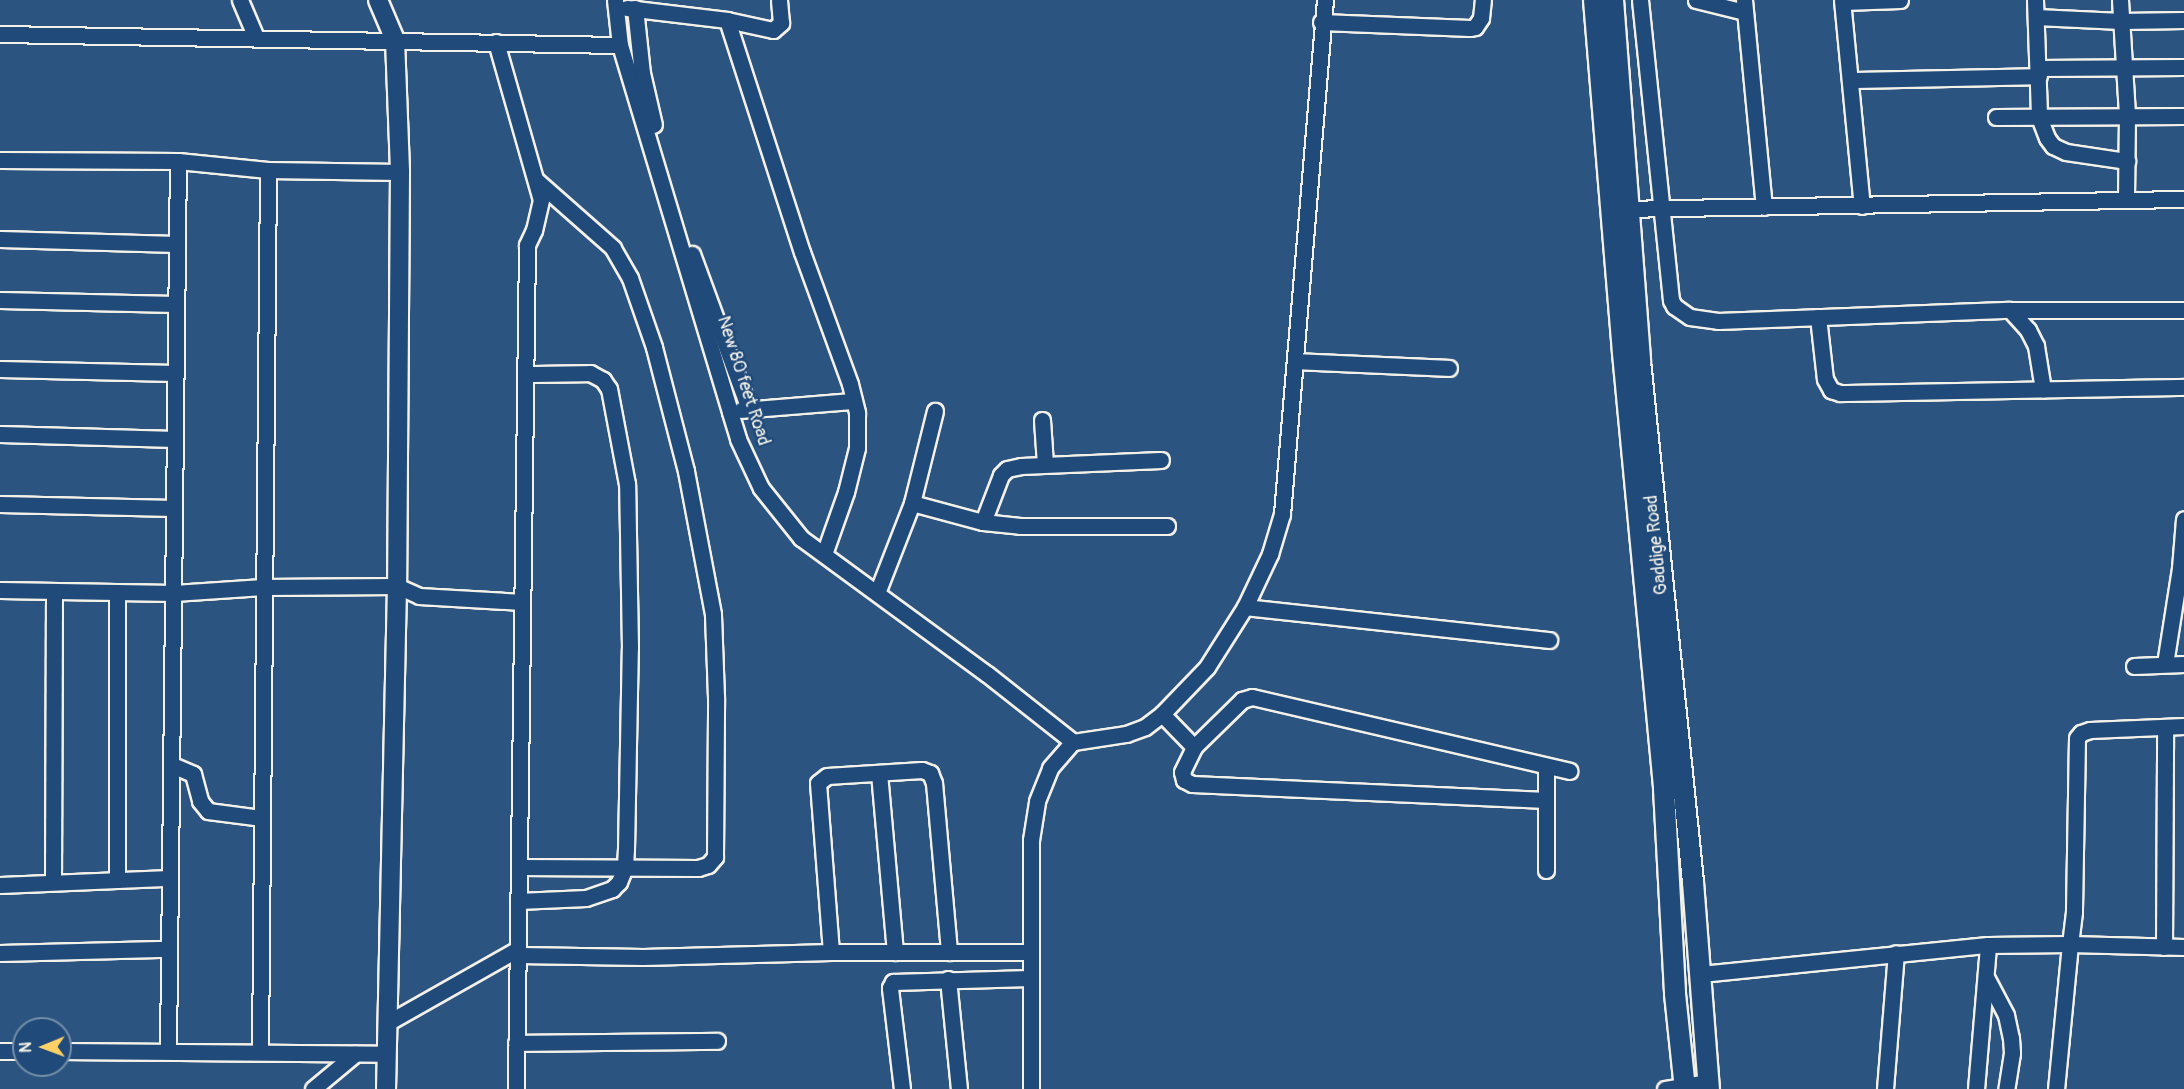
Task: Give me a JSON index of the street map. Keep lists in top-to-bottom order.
{
  "streets": {
    "main road": ["Gaddige Road"],
    "street": ["New 80 feet Road"]
  },
  "north": "left"
}
